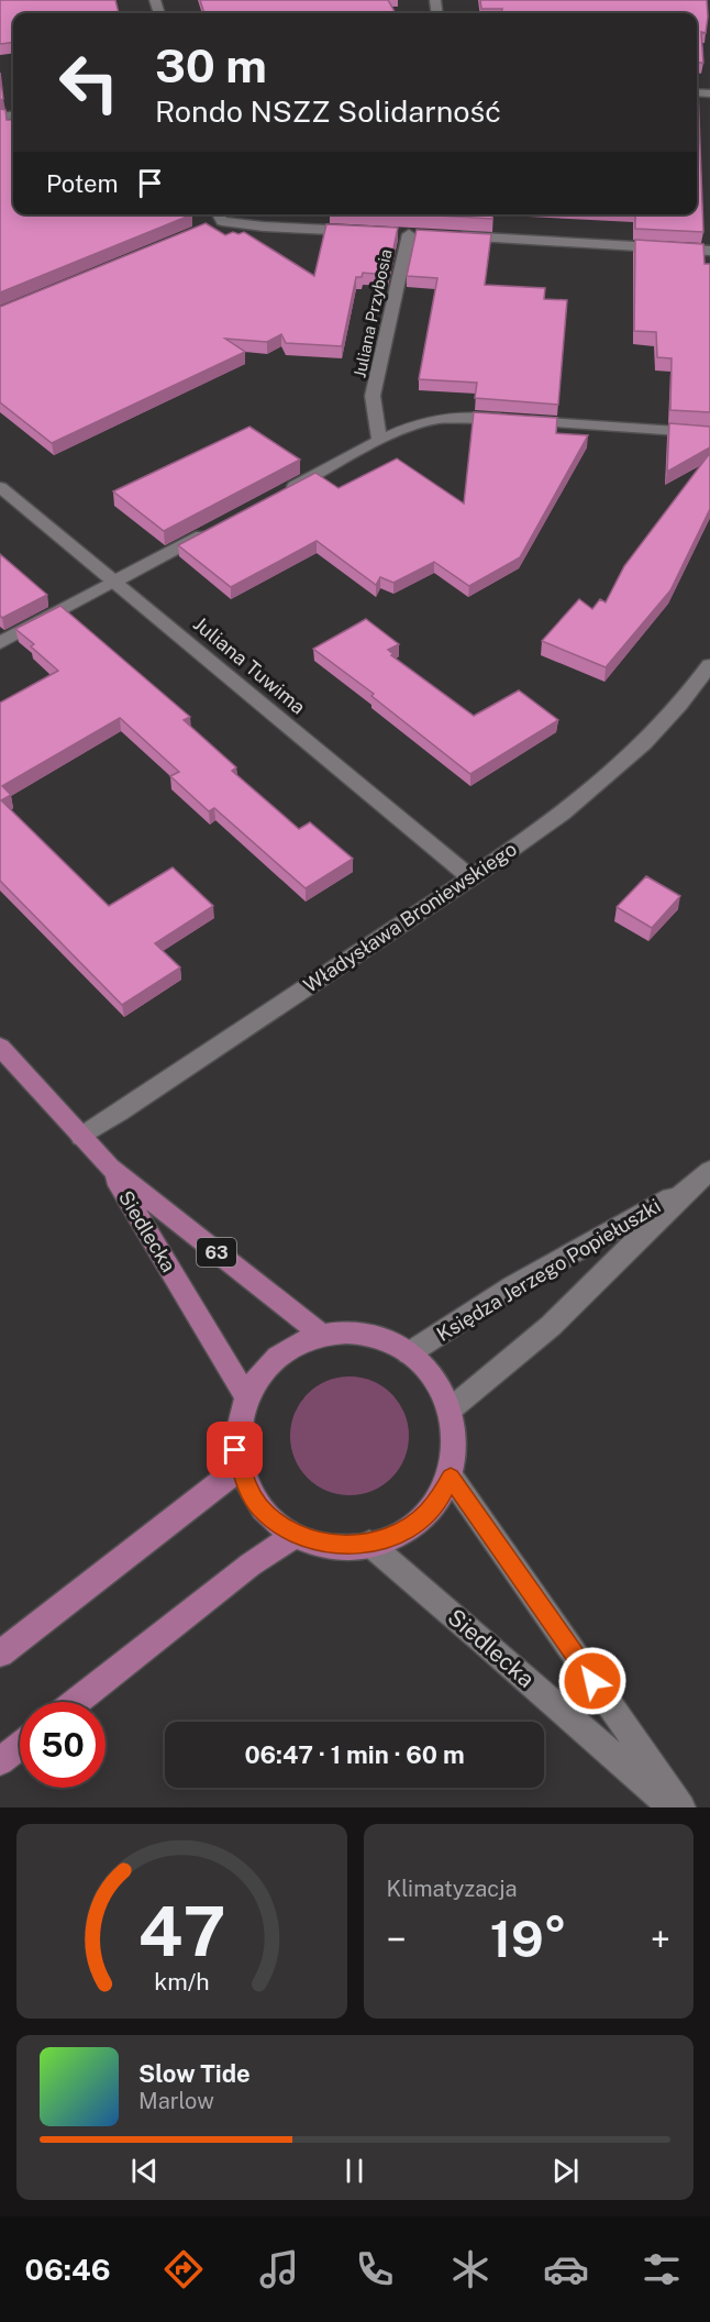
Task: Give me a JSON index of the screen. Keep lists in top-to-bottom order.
{
  "streets": {
    "main road": ["Siedlecka", "63"],
    "street": [
      "Juliana Przybosia",
      "Juliana Tuwima",
      "Władysława Broniewskiego",
      "Księdza Jerzego Popiełuszki"
    ]
  },
  "crossings": [
    ["Juliana Tuwima", "Władysława Broniewskiego"],
    ["Władysława Broniewskiego", "Siedlecka"],
    ["Siedlecka", "Księdza Jerzego Popiełuszki"]
  ],
  "page": {
    "turn": ["30 m", "Rondo NSZZ Solidarność"],
    "then": "Potem",
    "limit": "50",
    "trip": "06:47 · 1 min · 60 m",
    "tile": "Klimatyzacja",
    "heat": ["−", "19°", "+"],
    "song": ["Slow Tide", "Marlow"],
    "tabs": "06:46",
    "gauge": ["47", "km/h"]
  }
}
